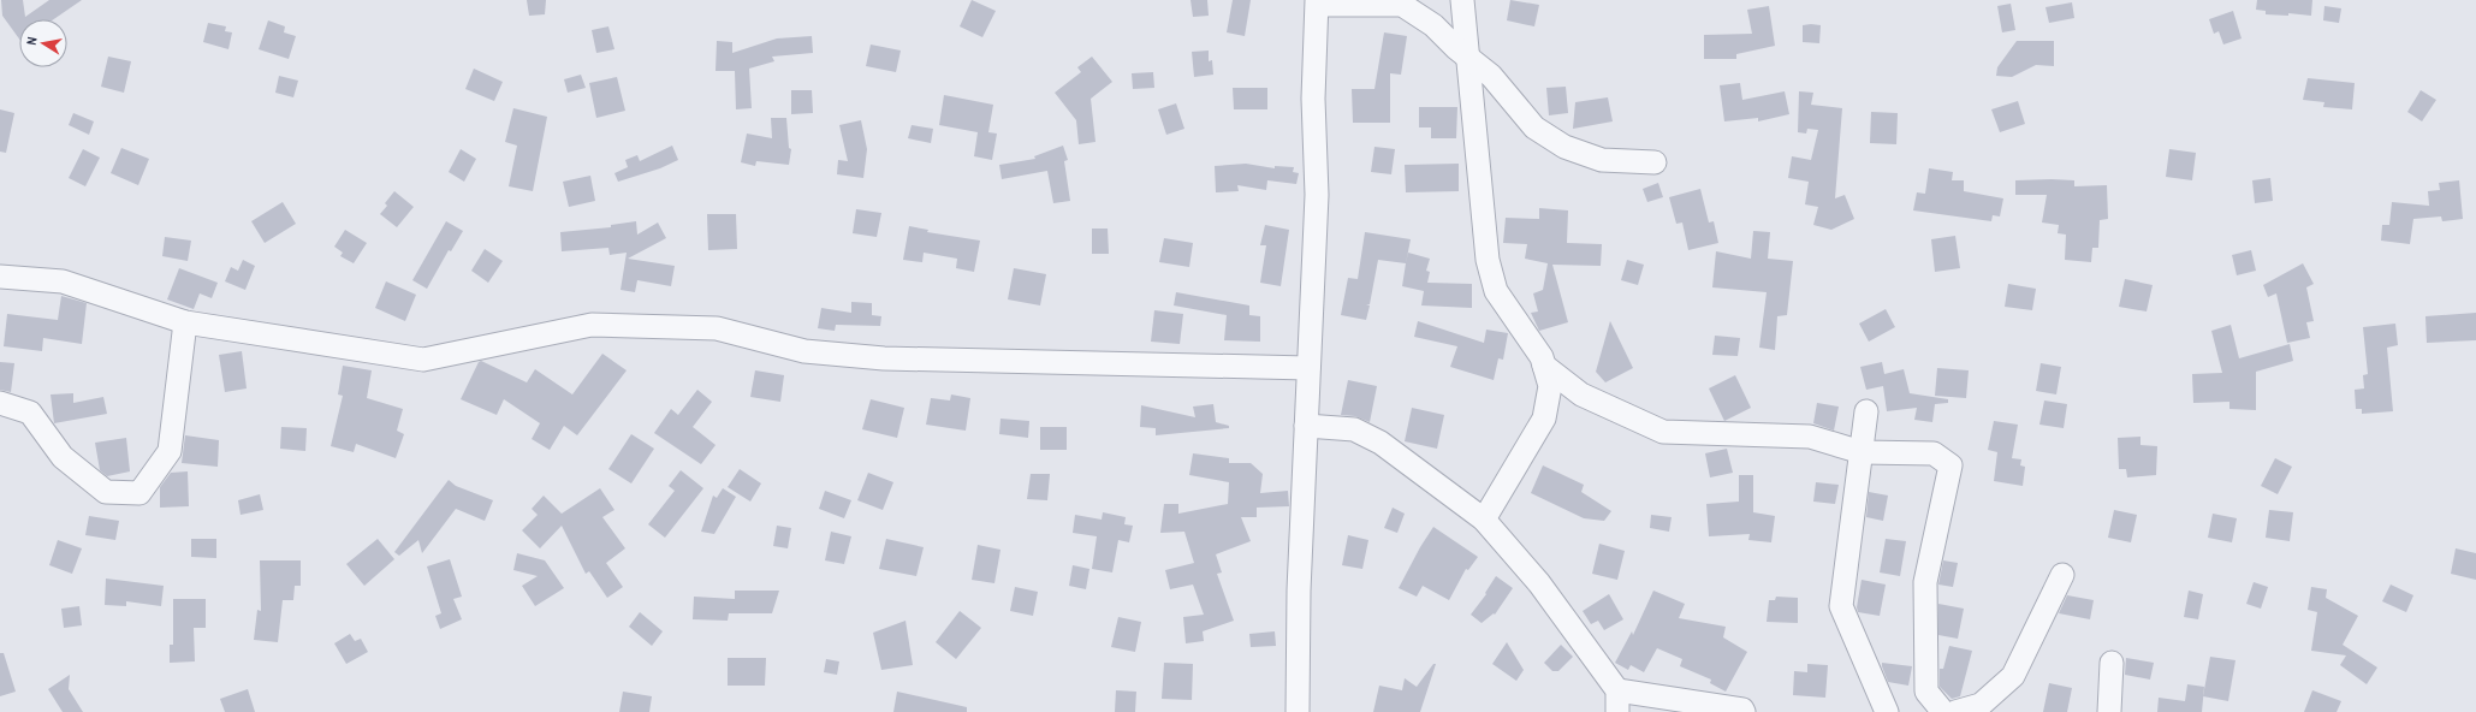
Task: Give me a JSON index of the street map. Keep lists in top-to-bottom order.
{
  "north": "left"
}
